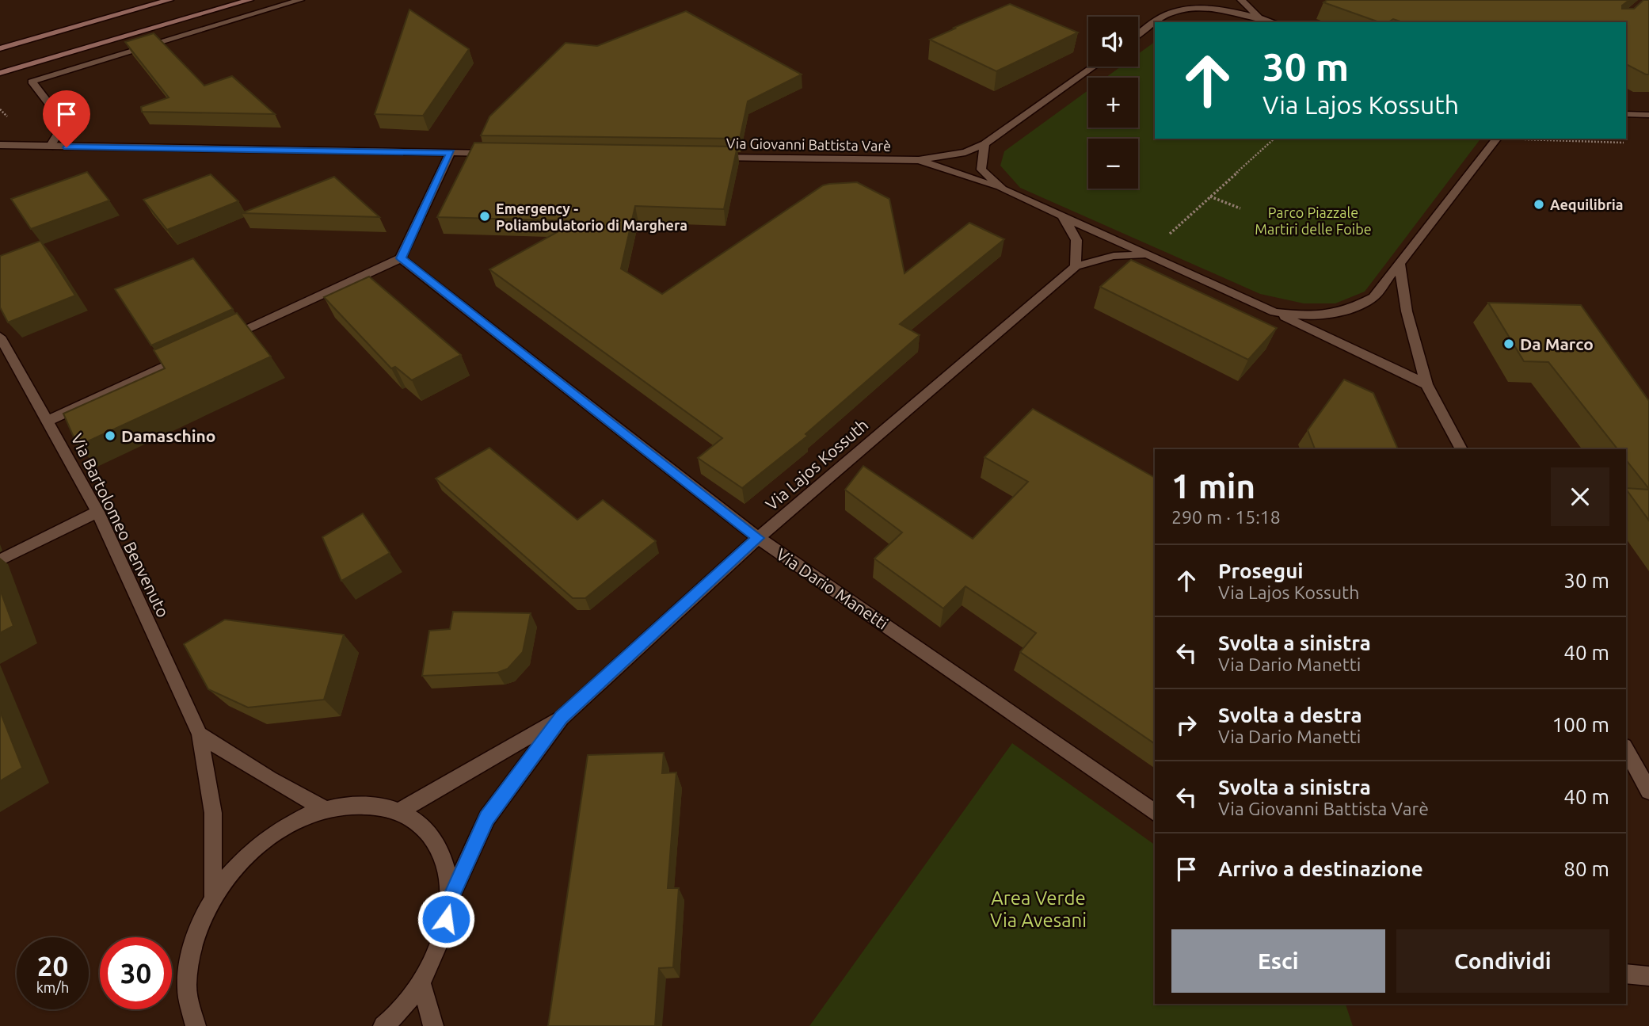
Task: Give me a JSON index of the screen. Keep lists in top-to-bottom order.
{
  "streets": {
    "street": [
      "Via Giovanni Battista Varè",
      "Via Lajos Kossuth",
      "Via Bartolomeo Benvenuto",
      "Via Dario Manetti"
    ]
  },
  "crossings": [
    ["Via Lajos Kossuth", "Via Dario Manetti"]
  ],
  "parks": ["Parco Piazzale Martiri delle Foibe", "Area Verde Via Avesani"],
  "places": [
    "Aequilibria",
    "Emergency - Poliambulatorio di Marghera",
    "Da Marco",
    "Damaschino"
  ],
  "page": {
    "map_buttons": ["+", "−"],
    "turn": ["30 m", "Via Lajos Kossuth"],
    "heading": ["1 min", "290 m · 15:18"],
    "list": [
      {
        "name": "Prosegui",
        "note": "Via Lajos Kossuth",
        "value": "30 m"
      },
      {
        "name": "Svolta a sinistra",
        "note": "Via Dario Manetti",
        "value": "40 m"
      },
      {
        "name": "Svolta a destra",
        "note": "Via Dario Manetti",
        "value": "100 m"
      },
      {
        "name": "Svolta a sinistra",
        "note": "Via Giovanni Battista Varè",
        "value": "40 m"
      },
      {
        "name": "Arrivo a destinazione",
        "value": "80 m"
      }
    ],
    "buttons": ["Esci", "Condividi"],
    "speed": "20 km/h",
    "limit": "30"
  }
}
